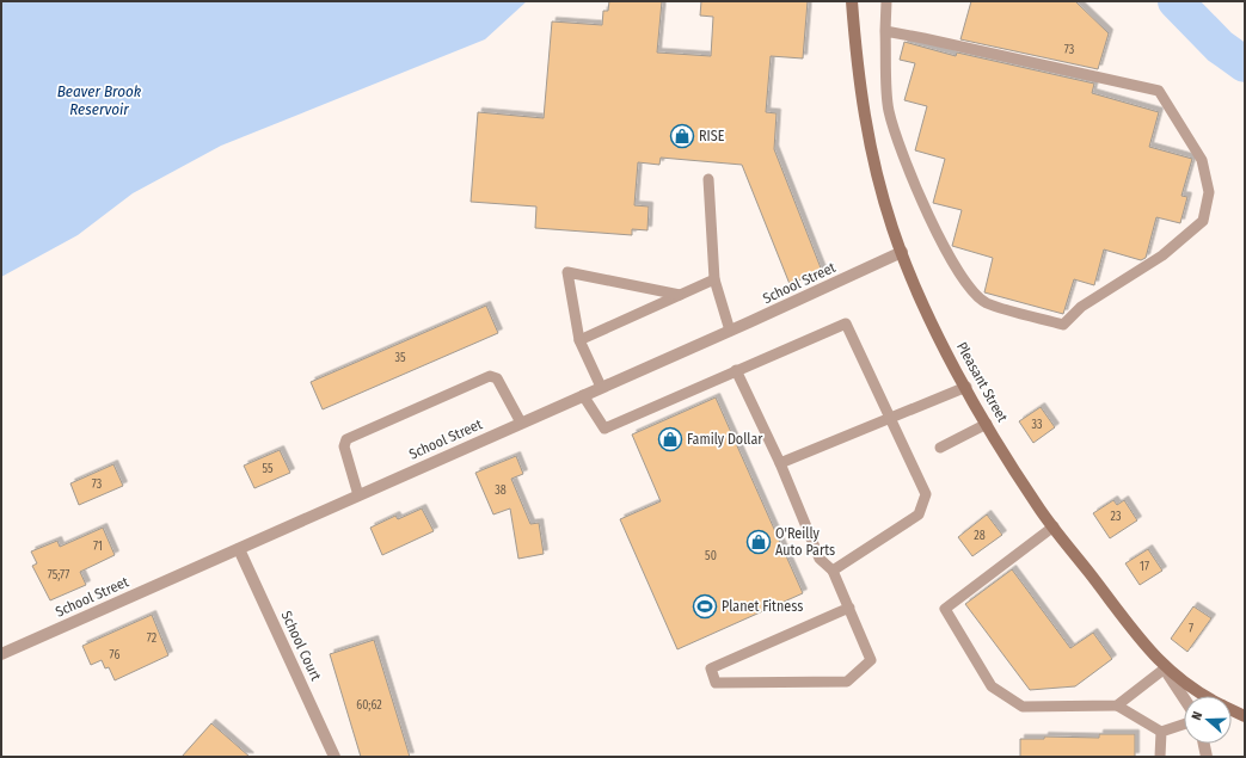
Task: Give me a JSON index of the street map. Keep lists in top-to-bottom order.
{
  "streets": {
    "main road": ["Pleasant Street"],
    "street": ["School Street", "School Court"]
  },
  "crossings": [
    ["School Street", "Pleasant Street"],
    ["School Street", "School Court"]
  ],
  "water": ["Beaver Brook Reservoir"],
  "places": {
    "shop": ["RISE", "Family Dollar", "O'Reilly Auto Parts"],
    "sports": ["Planet Fitness"]
  },
  "house_numbers": [
    "73",
    "35",
    "33",
    "55",
    "73",
    "38",
    "23",
    "28",
    "71",
    "50",
    "17",
    "75;77",
    "7",
    "72",
    "76",
    "60;62"
  ],
  "north": "left"
}
